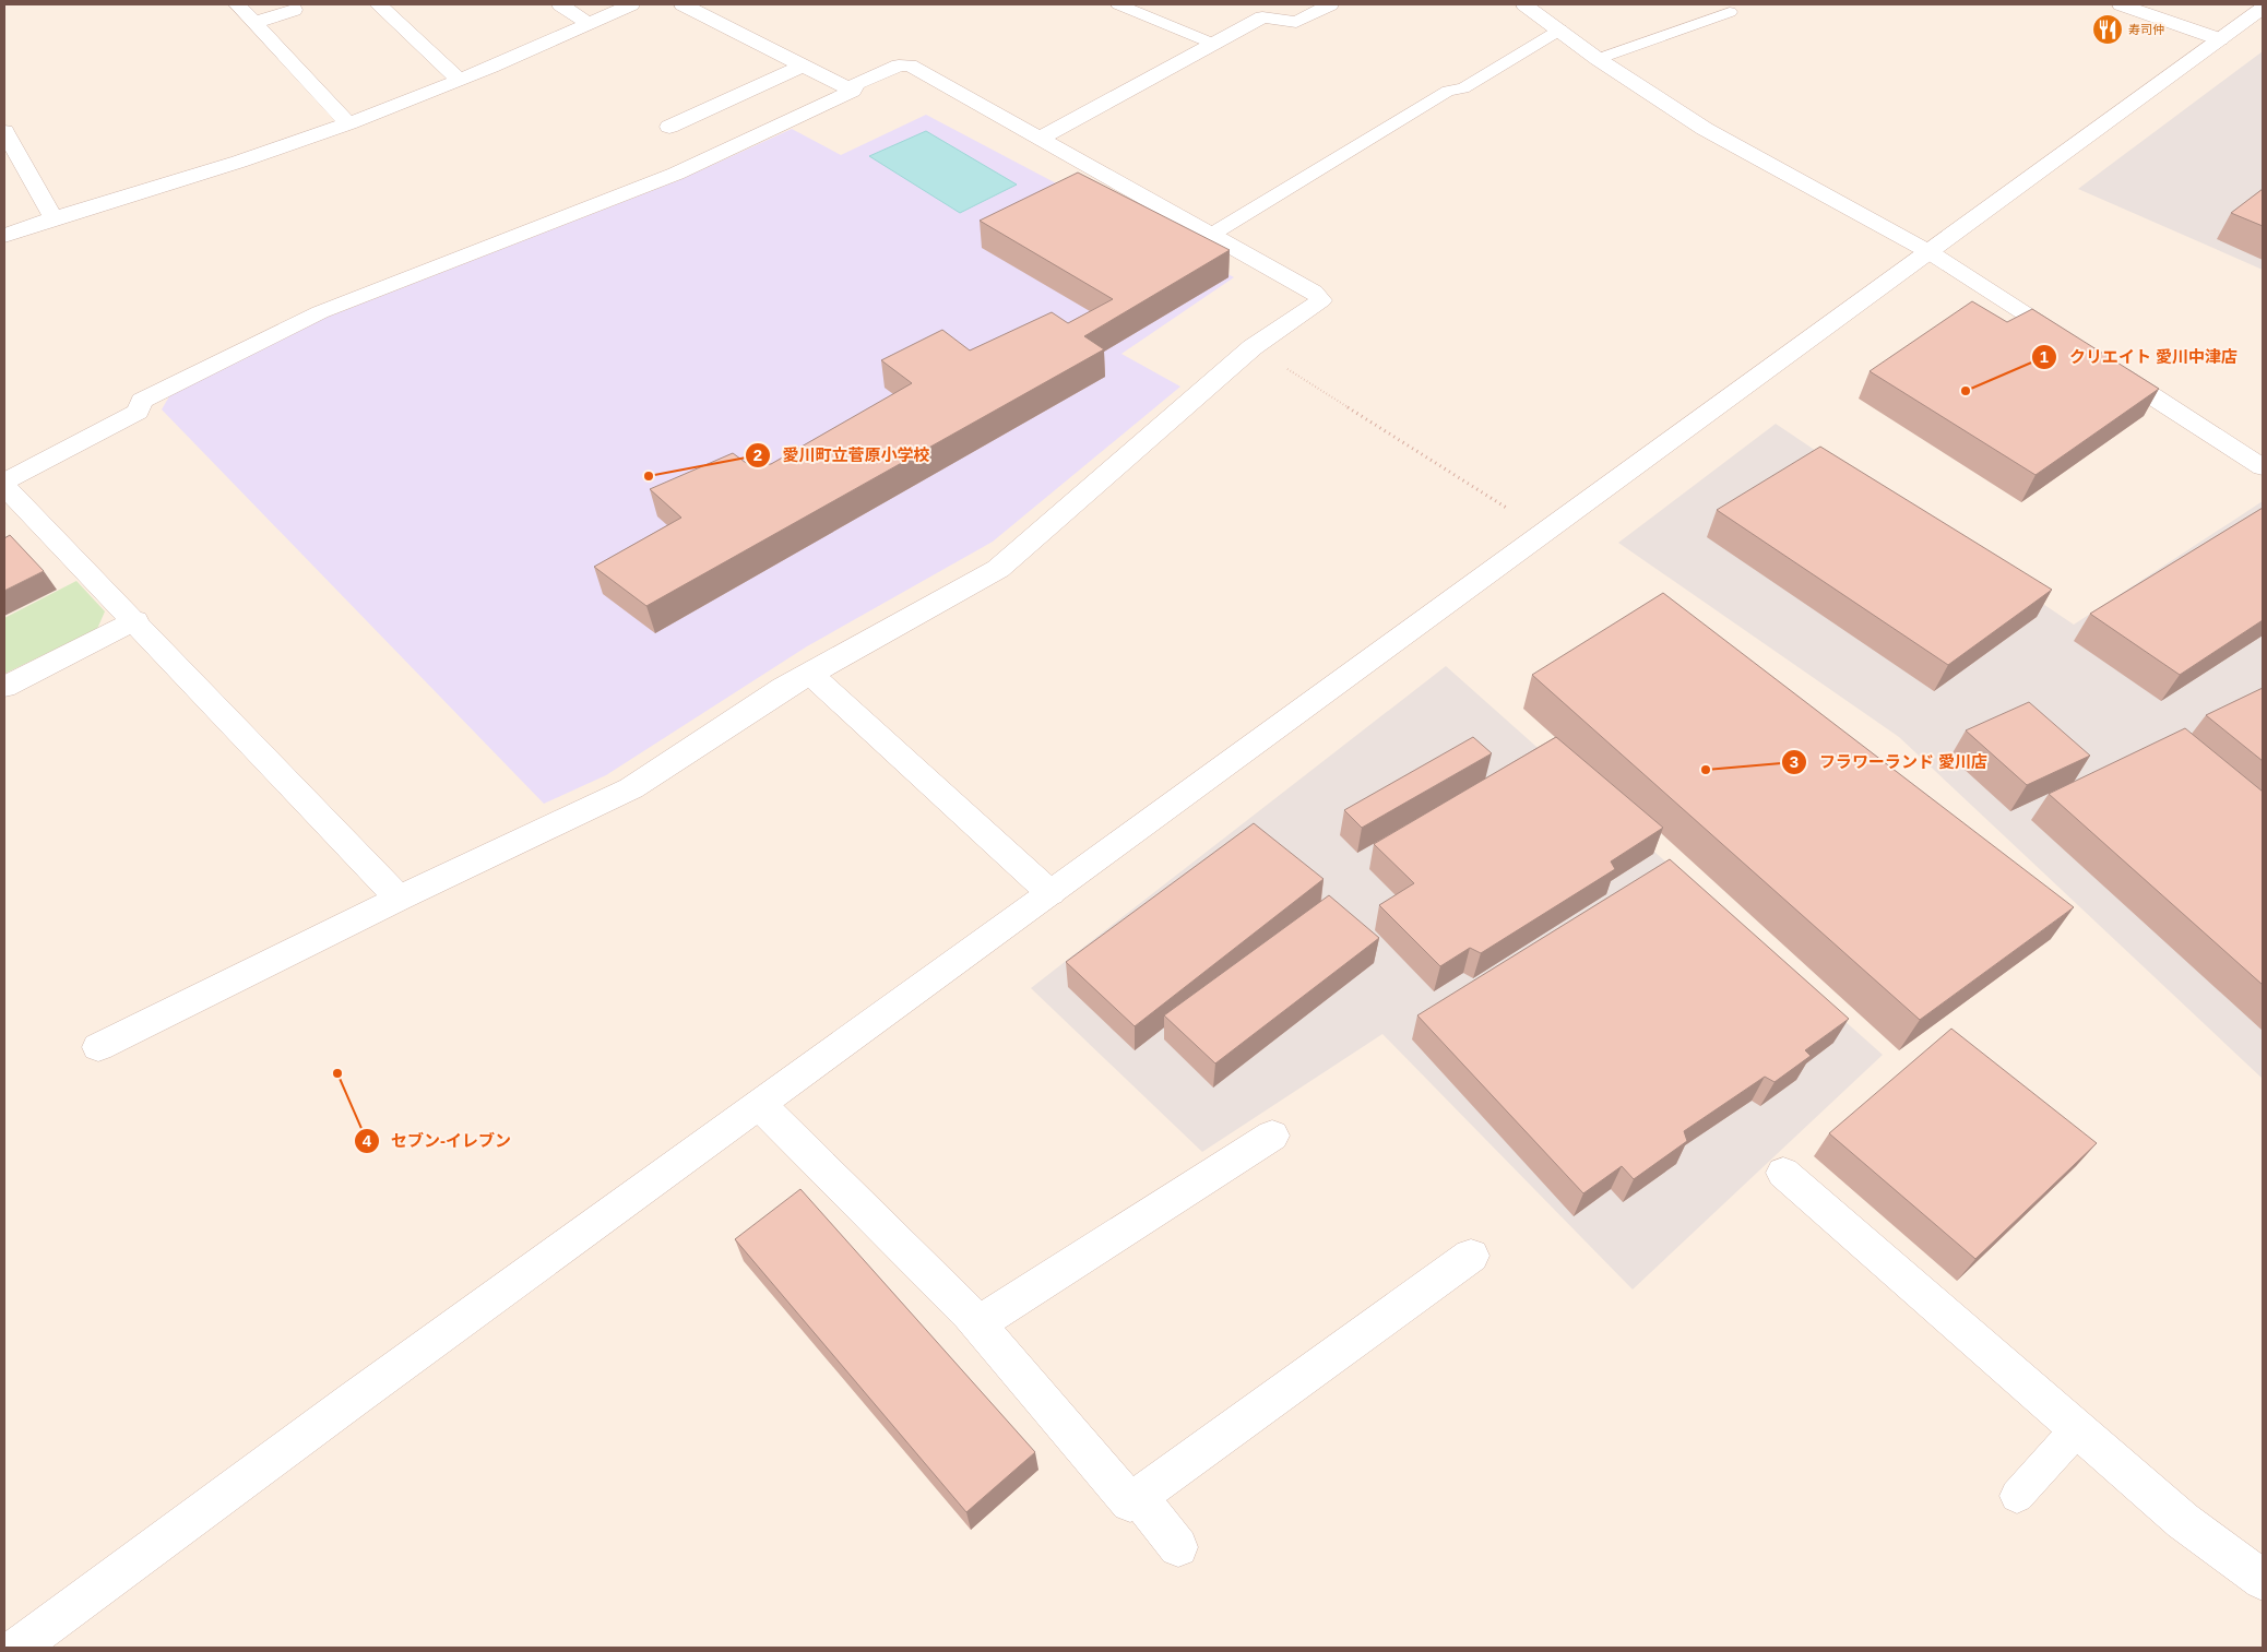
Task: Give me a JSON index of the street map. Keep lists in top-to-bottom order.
{
  "places": {
    "restaurant": ["寿司仲"],
    "other": [
      "クリエイト 愛川中津店",
      "愛川町立菅原小学校",
      "フラワーランド 愛川店",
      "セブン-イレブン"
    ]
  }
}
